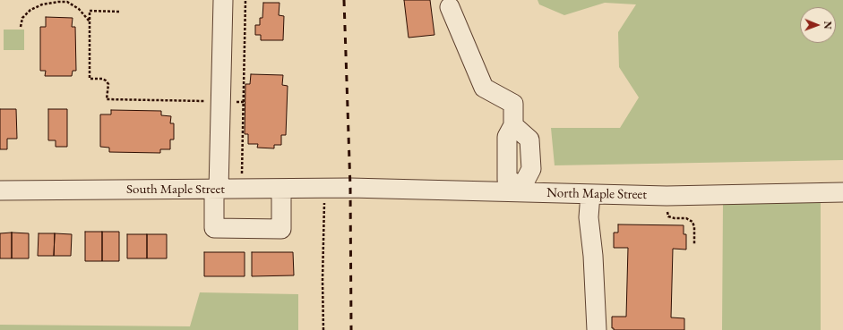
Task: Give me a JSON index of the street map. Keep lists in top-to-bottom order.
{
  "streets": {
    "street": ["South Maple Street", "North Maple Street"]
  },
  "crossings": [
    ["South Maple Street", "North Maple Street"]
  ],
  "north": "right"
}
